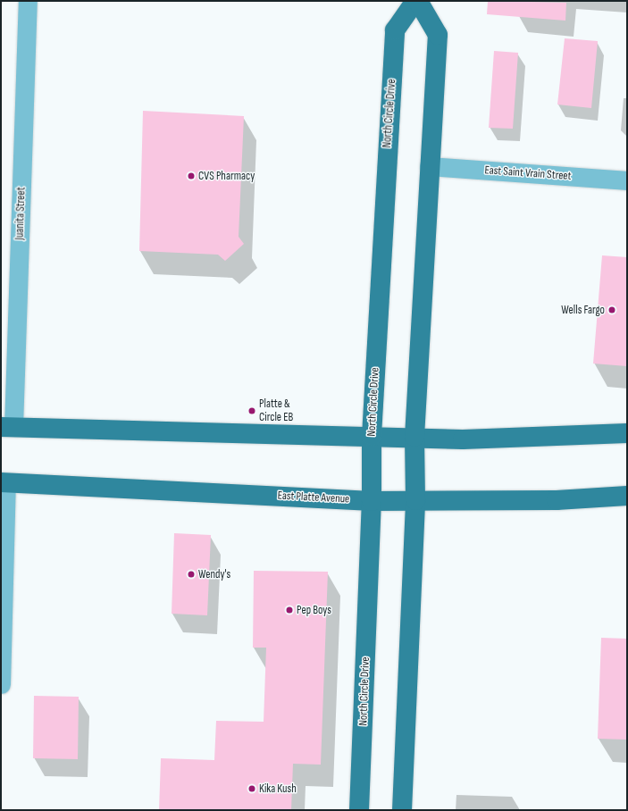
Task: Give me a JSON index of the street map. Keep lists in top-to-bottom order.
{
  "streets": {
    "main road": ["North Circle Drive", "East Platte Avenue"],
    "street": ["East Saint Vrain Street", "Juanita Street"]
  },
  "crossings": [
    ["North Circle Drive", "East Platte Avenue"]
  ],
  "places": [
    "CVS Pharmacy",
    "Wells Fargo",
    "Platte & Circle EB",
    "Wendy's",
    "Pep Boys",
    "Kika Kush"
  ]
}
